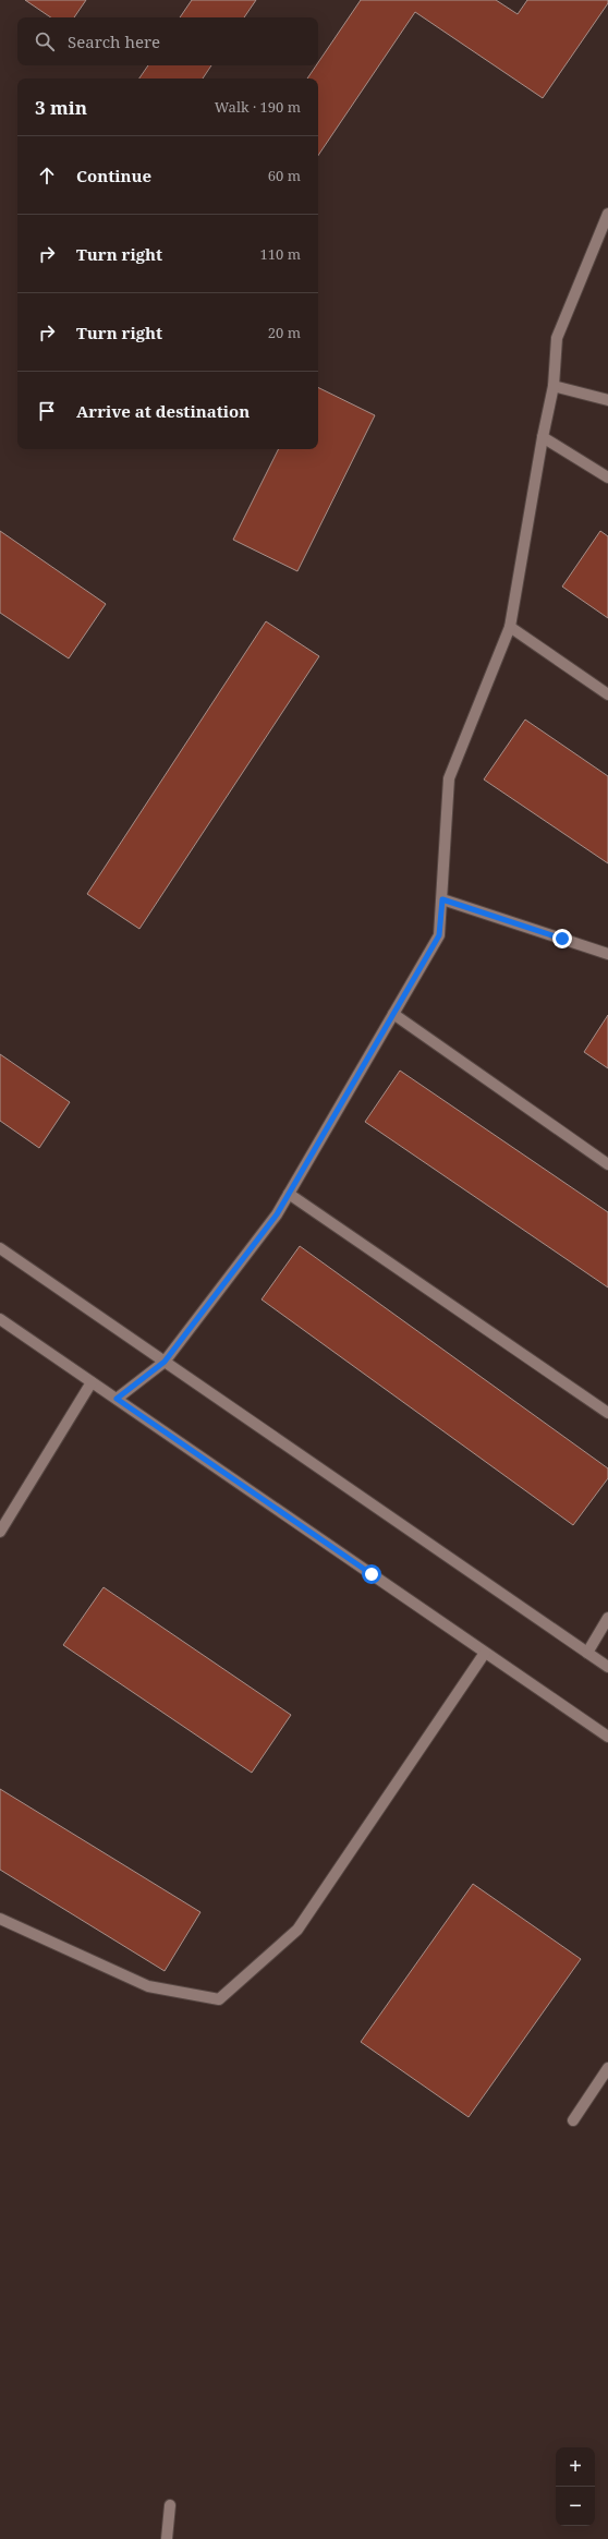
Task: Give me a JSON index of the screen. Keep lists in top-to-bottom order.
{
  "page": {
    "search": "Search here",
    "heading": ["3 min", "Walk · 190 m"],
    "list": [
      ["Continue", "60 m"],
      ["Turn right", "110 m"],
      ["Turn right", "20 m"],
      "Arrive at destination"
    ],
    "map_buttons": ["+", "−"]
  }
}
